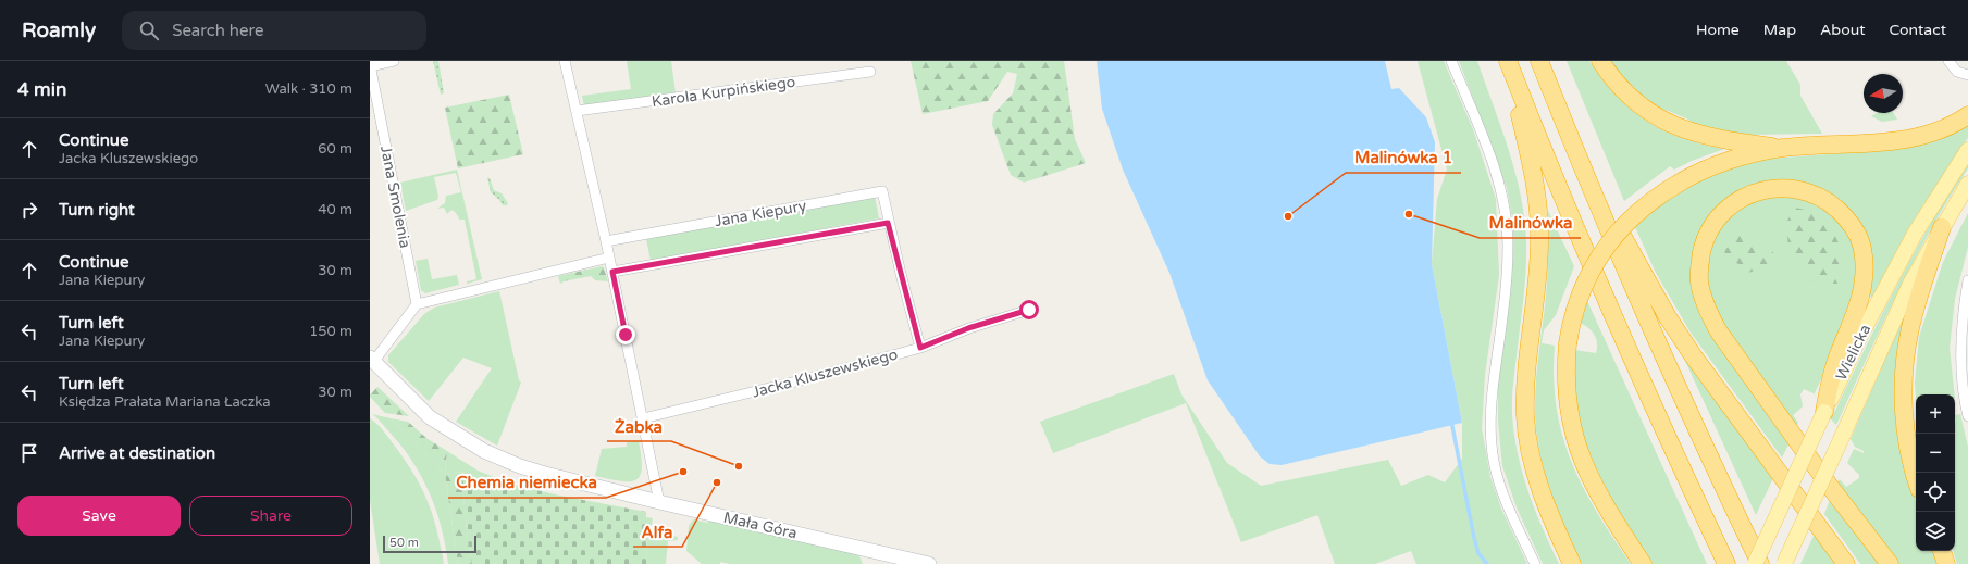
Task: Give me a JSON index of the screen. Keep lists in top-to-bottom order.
{
  "streets": {
    "main road": ["Wielicka"],
    "street": [
      "Karola Kurpińskiego",
      "Jana Smolenia",
      "Jana Kiepury",
      "Jacka Kluszewskiego",
      "Mała Góra"
    ]
  },
  "crossings": [
    ["Jana Kiepury", "Jacka Kluszewskiego"]
  ],
  "places": [
    "Malinówka",
    "Malinówka 1",
    "Żabka",
    "Chemia niemiecka",
    "Alfa"
  ],
  "scale_bar": "50 m",
  "north": "left",
  "page": {
    "header": "Roamly",
    "search": "Search here",
    "nav": [
      "Home",
      "Map",
      "About",
      "Contact"
    ],
    "heading": ["4 min", "Walk · 310 m"],
    "list": [
      ["Continue", "Jacka Kluszewskiego", "60 m"],
      ["Turn right", "40 m"],
      ["Continue", "Jana Kiepury", "30 m"],
      ["Turn left", "Jana Kiepury", "150 m"],
      ["Turn left", "Księdza Prałata Mariana Łaczka", "30 m"],
      "Arrive at destination"
    ],
    "map_buttons": ["+", "−"],
    "buttons": ["Save", "Share"],
    "scale": "50 m"
  }
}
